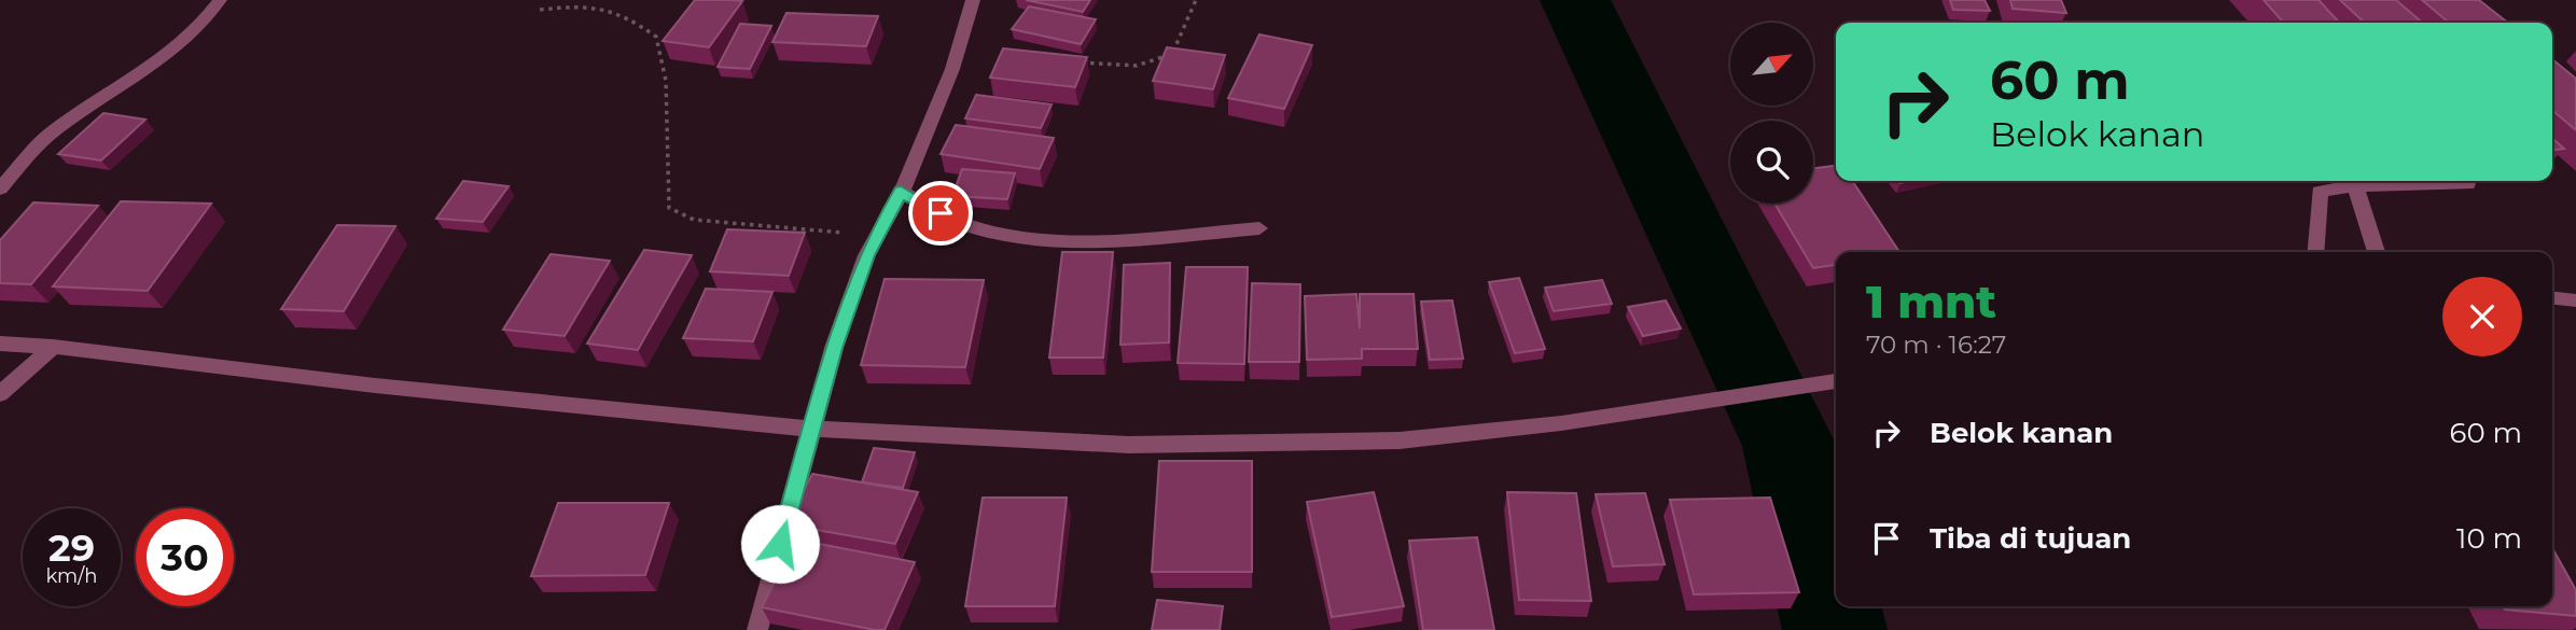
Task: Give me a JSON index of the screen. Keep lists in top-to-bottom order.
{
  "north": "top right",
  "page": {
    "turn": ["60 m", "Belok kanan"],
    "heading": ["1 mnt", "70 m · 16:27"],
    "list": [
      {
        "name": "Belok kanan",
        "value": "60 m"
      },
      {
        "name": "Tiba di tujuan",
        "value": "10 m"
      }
    ],
    "speed": "29 km/h",
    "limit": "30"
  }
}
